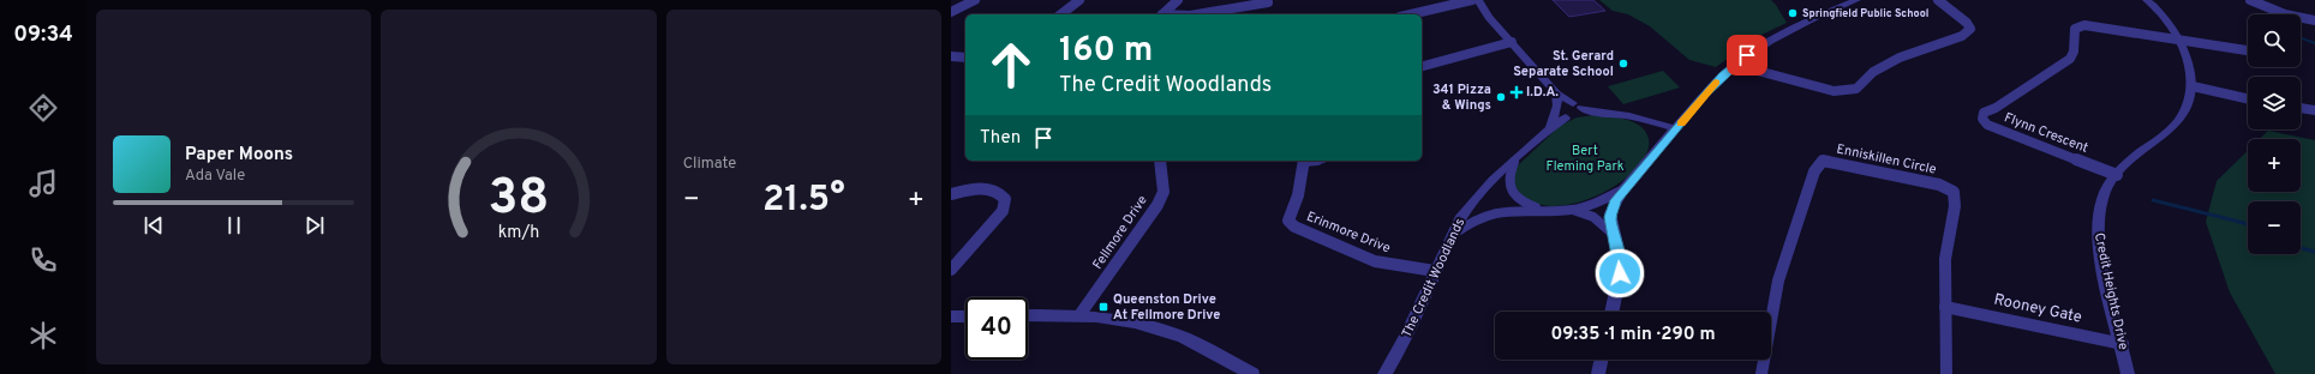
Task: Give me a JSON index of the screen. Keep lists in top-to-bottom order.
{
  "streets": {
    "street": [
      "Flynn Crescent",
      "Enniskillen Circle",
      "Fellmore Drive",
      "Erinmore Drive",
      "The Credit Woodlands",
      "Credit Heights Drive",
      "Rooney Gate"
    ]
  },
  "crossings": [
    ["Flynn Crescent", "Credit Heights Drive"],
    ["Enniskillen Circle", "Rooney Gate"],
    ["Erinmore Drive", "The Credit Woodlands"],
    ["Credit Heights Drive", "Rooney Gate"]
  ],
  "parks": ["Bert Fleming Park"],
  "places": {
    "other": ["Springfield Public School", "St. Gerard Separate School", "341 Pizza & Wings"],
    "health": ["I.D.A."],
    "transit": ["Queenston Drive At Fellmore Drive"]
  },
  "page": {
    "tabs": "09:34",
    "tile": "Climate",
    "map_buttons": ["+", "−"],
    "turn": ["160 m", "The Credit Woodlands"],
    "then": "Then",
    "song": ["Paper Moons", "Ada Vale"],
    "heat": ["−", "21.5°", "+"],
    "limit": "40",
    "trip": "09:35 · 1 min · 290 m",
    "gauge": ["38", "km/h"]
  }
}
